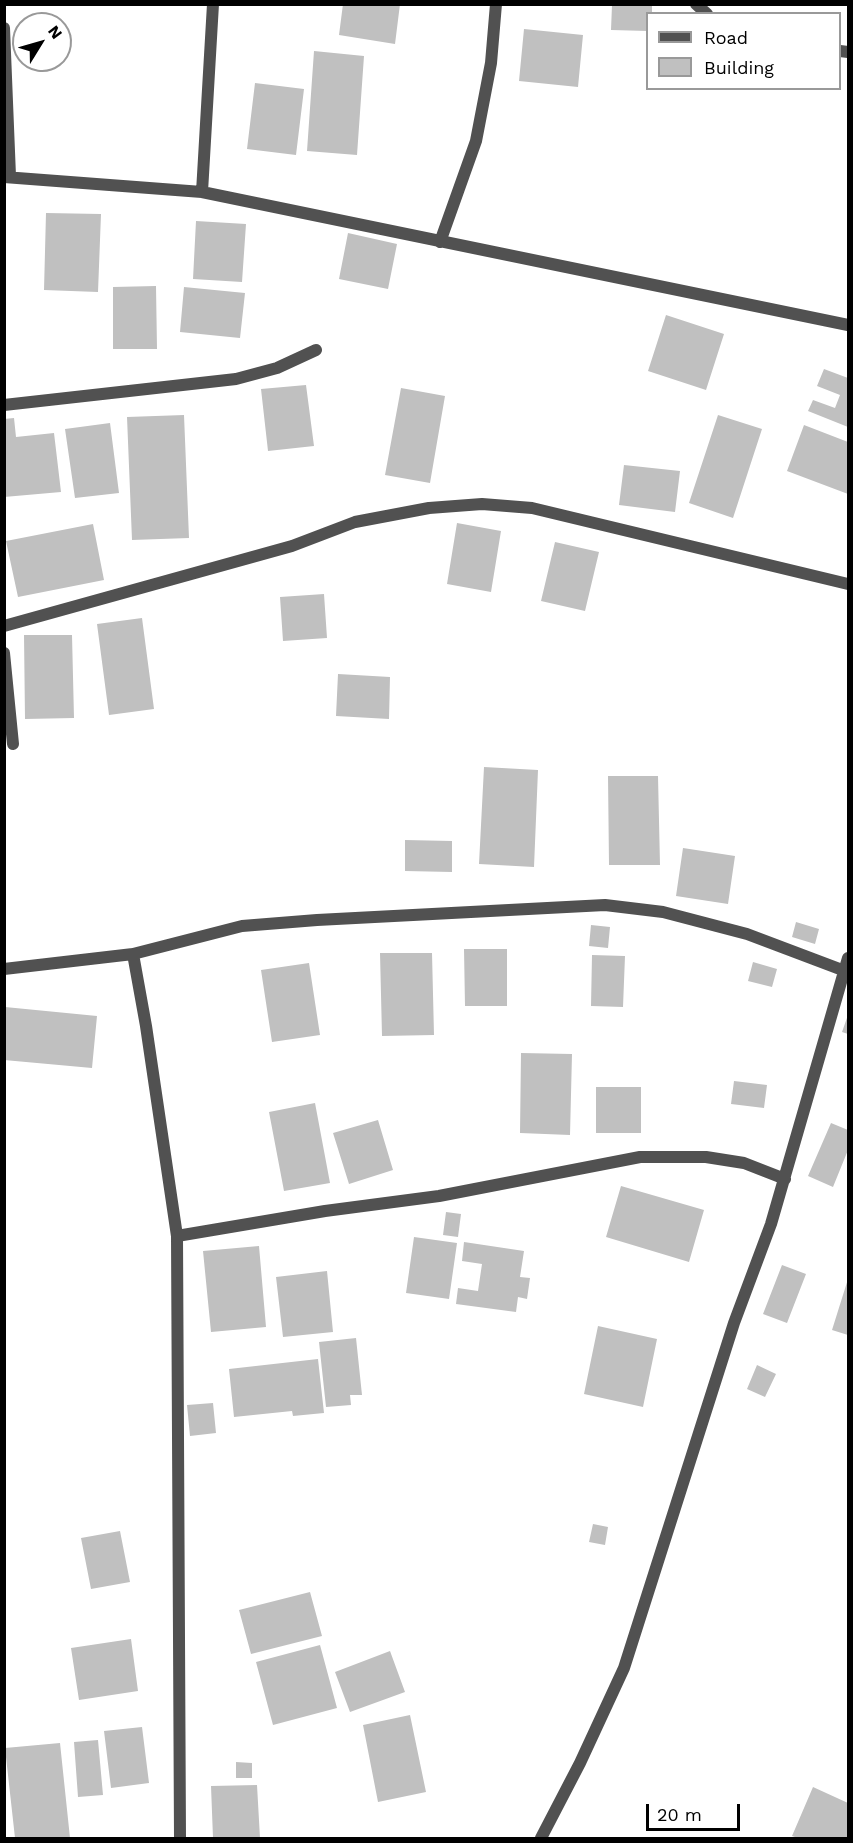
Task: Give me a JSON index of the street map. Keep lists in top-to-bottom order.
{
  "legend": ["Road", "Building"],
  "scale_bar": "20 m",
  "north": "top right"
}
